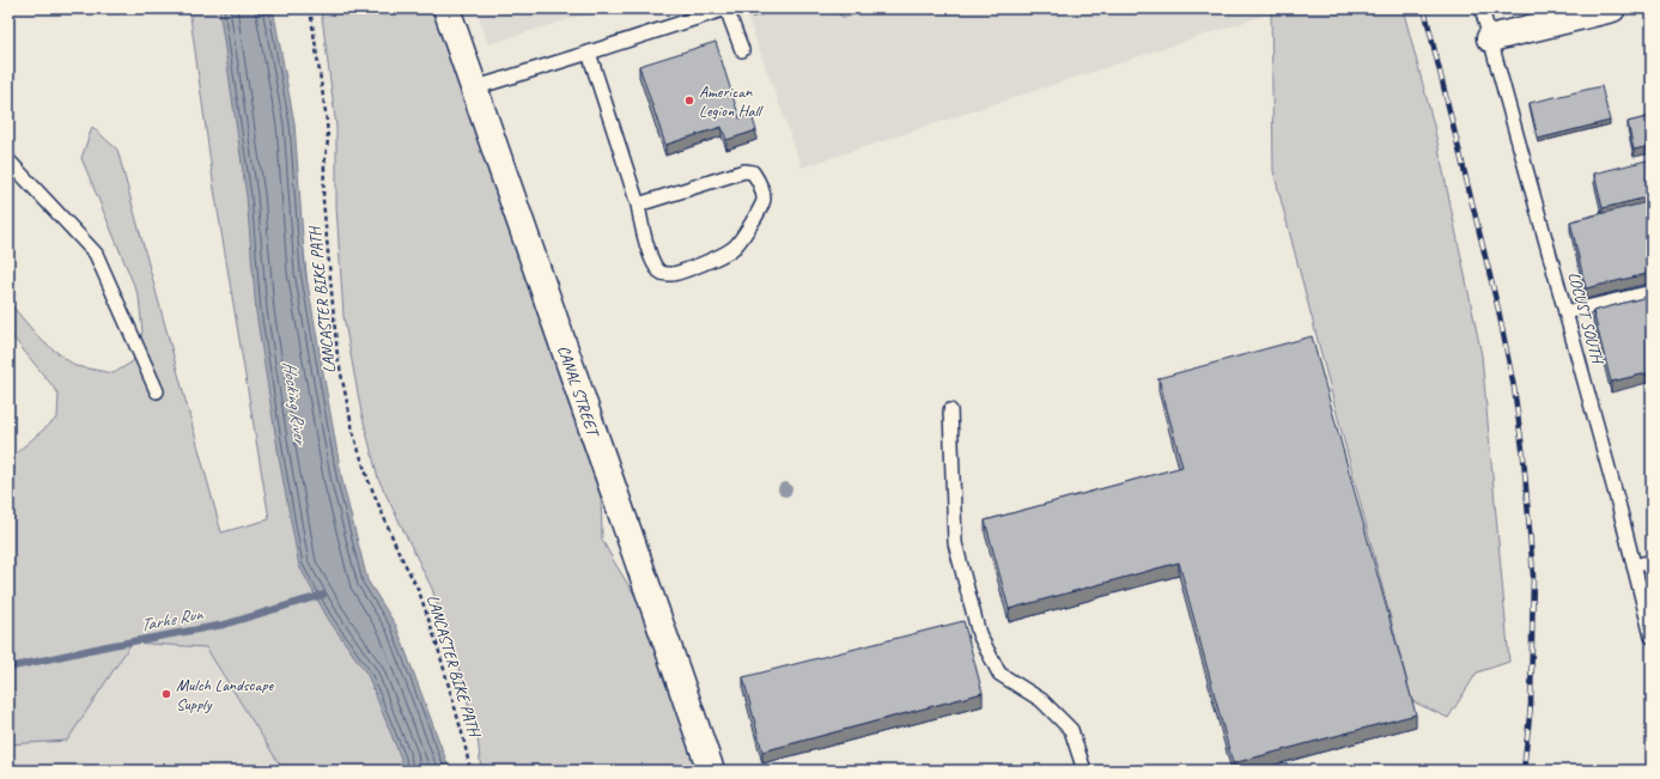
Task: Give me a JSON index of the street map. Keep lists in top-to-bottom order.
{
  "streets": {
    "street": ["CANAL STREET"],
    "lane": ["LOCUST SOUTH"],
    "path": ["LANCASTER BIKE PATH"]
  },
  "water": ["Hocking River", "Tarhe Run"],
  "places": ["American Legion Hall", "Mulch Landscape Supply"]
}
